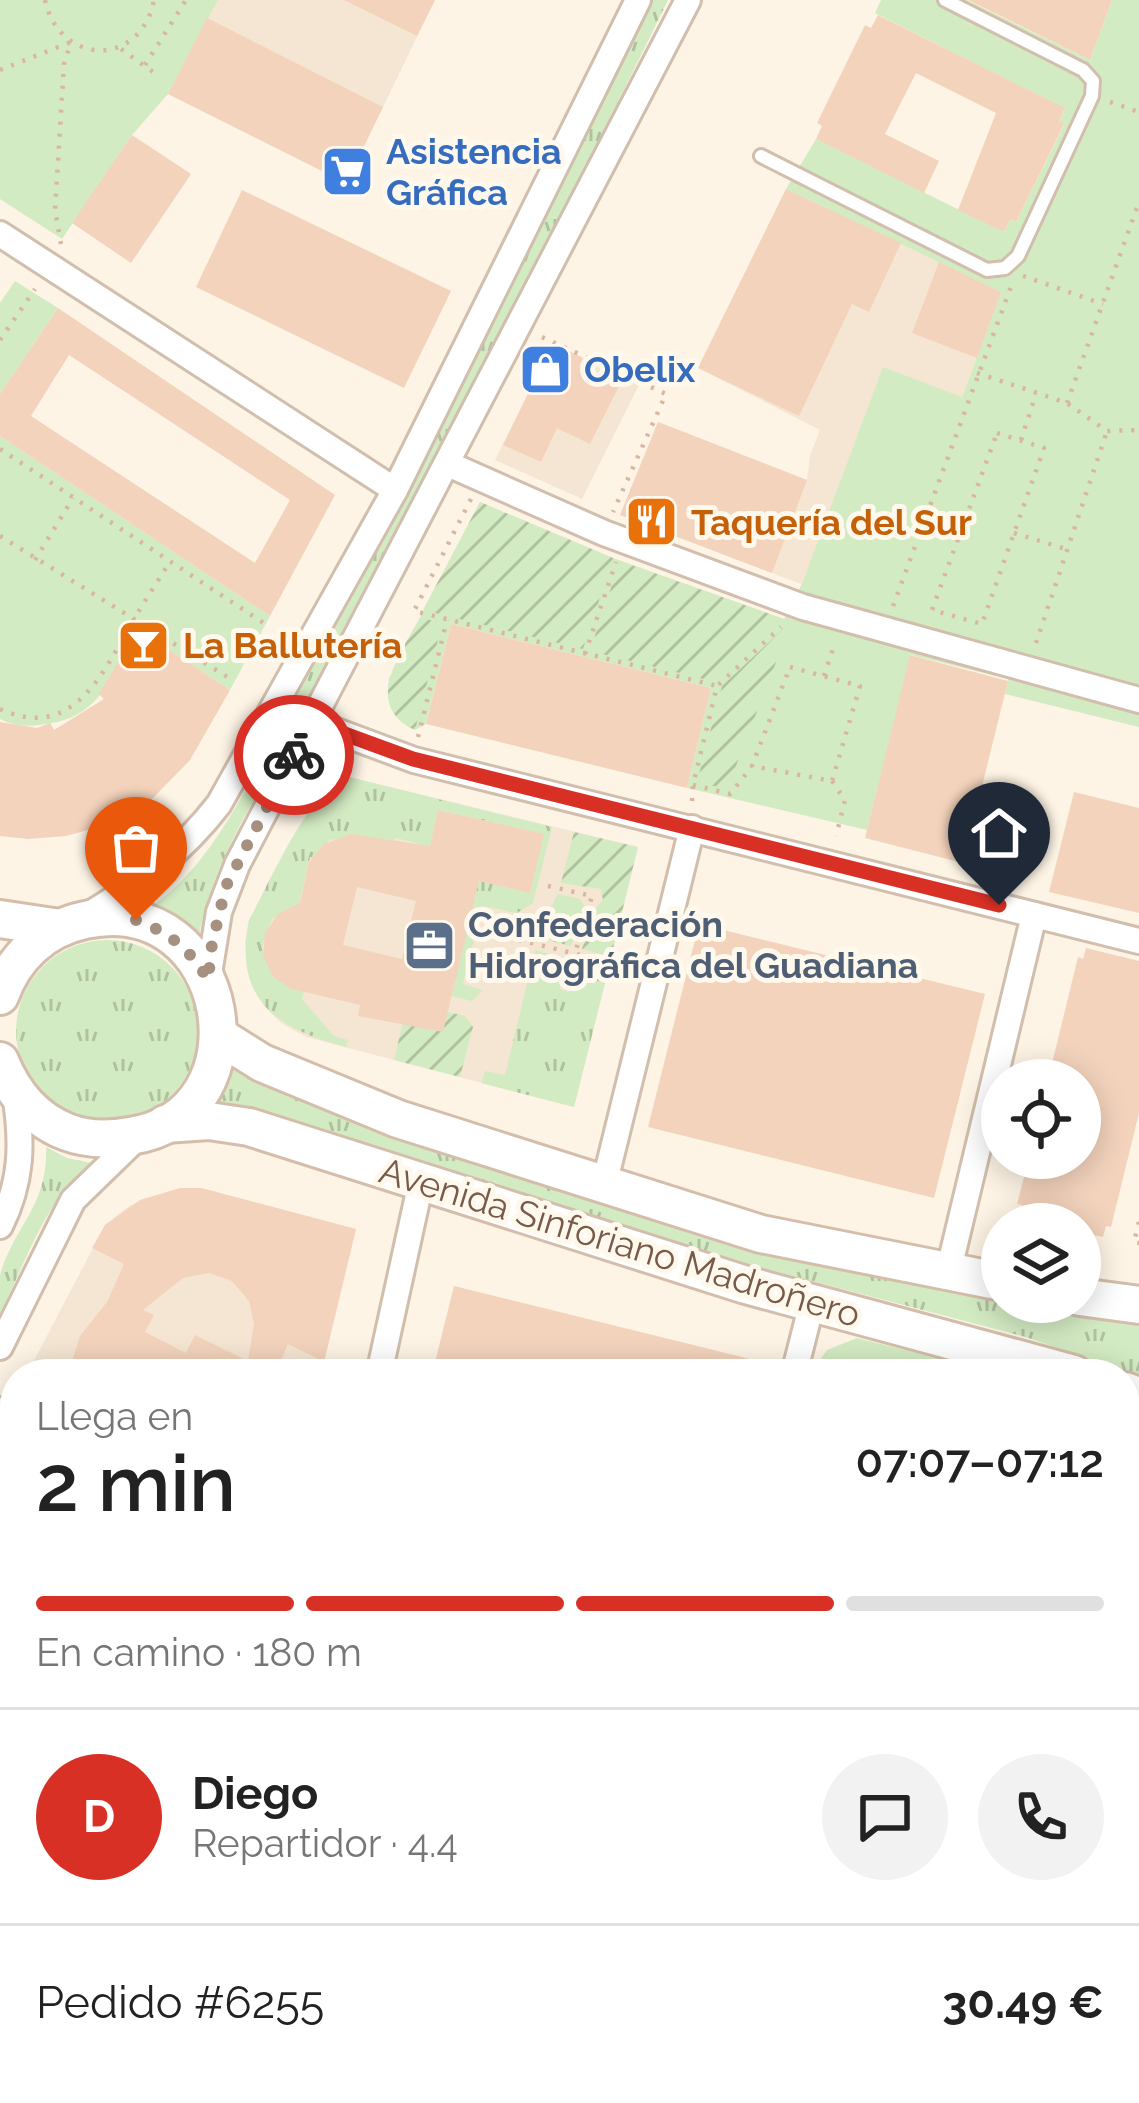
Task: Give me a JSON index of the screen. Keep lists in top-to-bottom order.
{
  "streets": {
    "main road": ["Avenida Sinforiano Madroñero"]
  },
  "places": {
    "supermarket": ["Asistencia Gráfica"],
    "shop": ["Obelix"],
    "restaurant": ["Taquería del Sur"],
    "bar": ["La Ballutería"],
    "office": ["Confederación Hidrográfica del Guadiana"]
  },
  "page": {
    "heading": ["2 min", "Llega en", "07:07–07:12"],
    "panel": [
      "Diego",
      "Repartidor · 4.4",
      "Pedido #6255",
      "30.49 €"
    ],
    "bar": "En camino · 180 m",
    "round": "D"
  }
}
